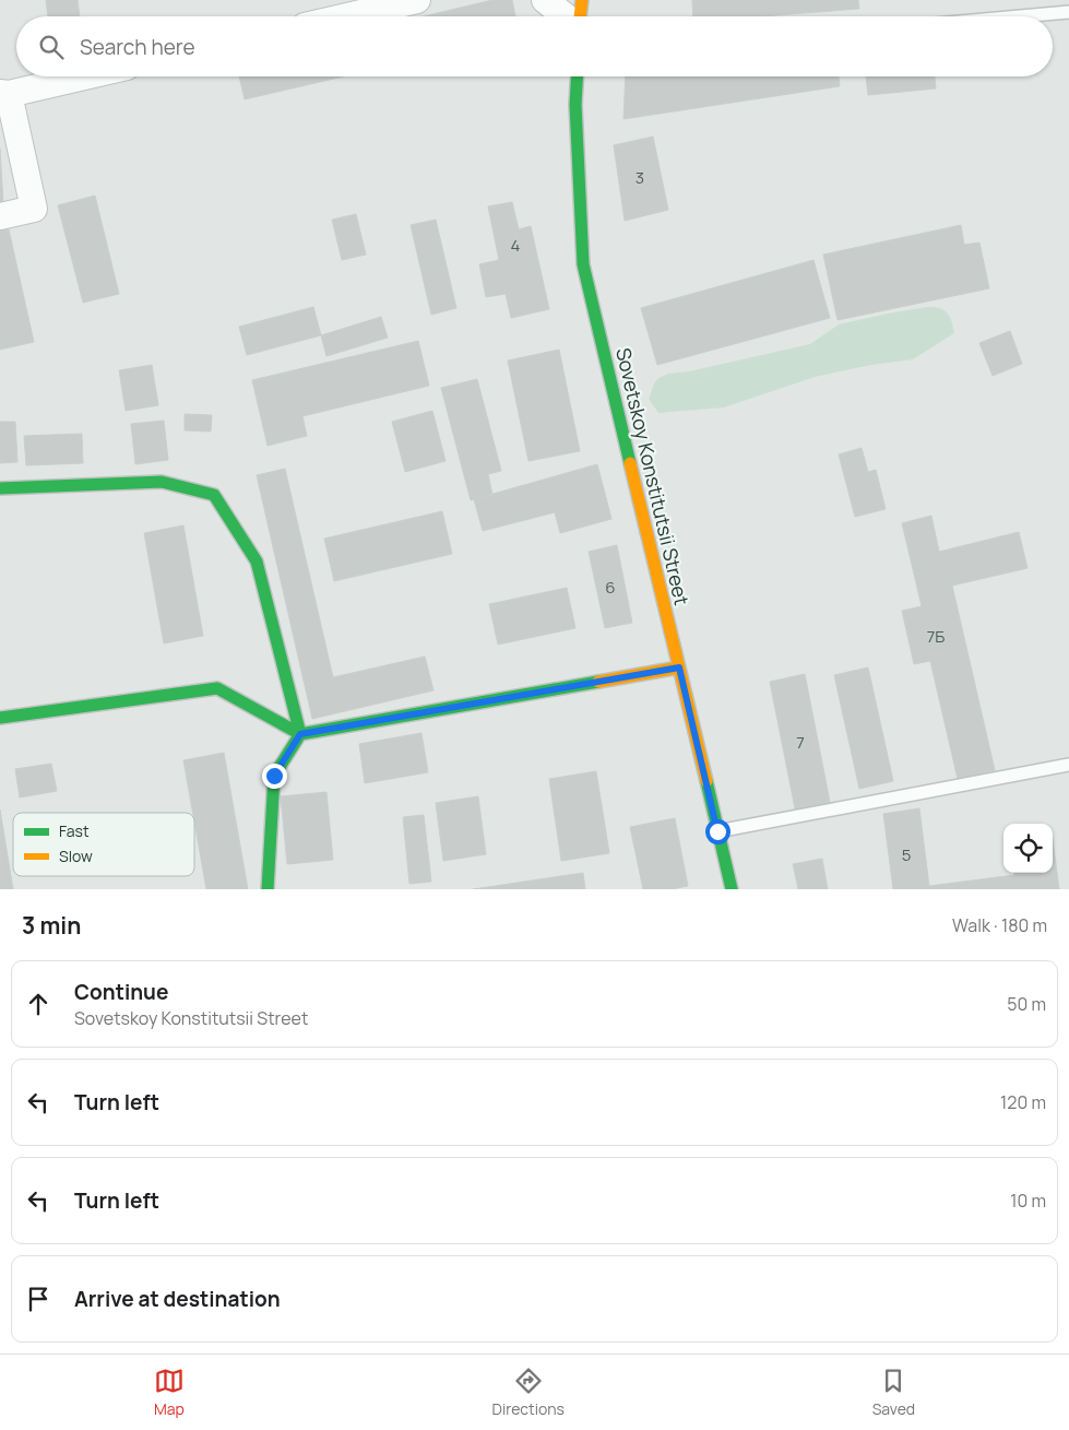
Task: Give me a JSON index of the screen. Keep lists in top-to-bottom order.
{
  "streets": {
    "street": ["Sovetskoy Konstitutsii Street"]
  },
  "house_numbers": [
    "3",
    "4",
    "6",
    "7Б",
    "7",
    "5"
  ],
  "legend": ["Fast", "Slow"],
  "page": {
    "search": "Search here",
    "heading": ["3 min", "Walk · 180 m"],
    "list": [
      ["Continue", "Sovetskoy Konstitutsii Street", "50 m"],
      ["Turn left", "120 m"],
      ["Turn left", "10 m"],
      "Arrive at destination"
    ],
    "nav": ["Map", "Directions", "Saved"]
  }
}
